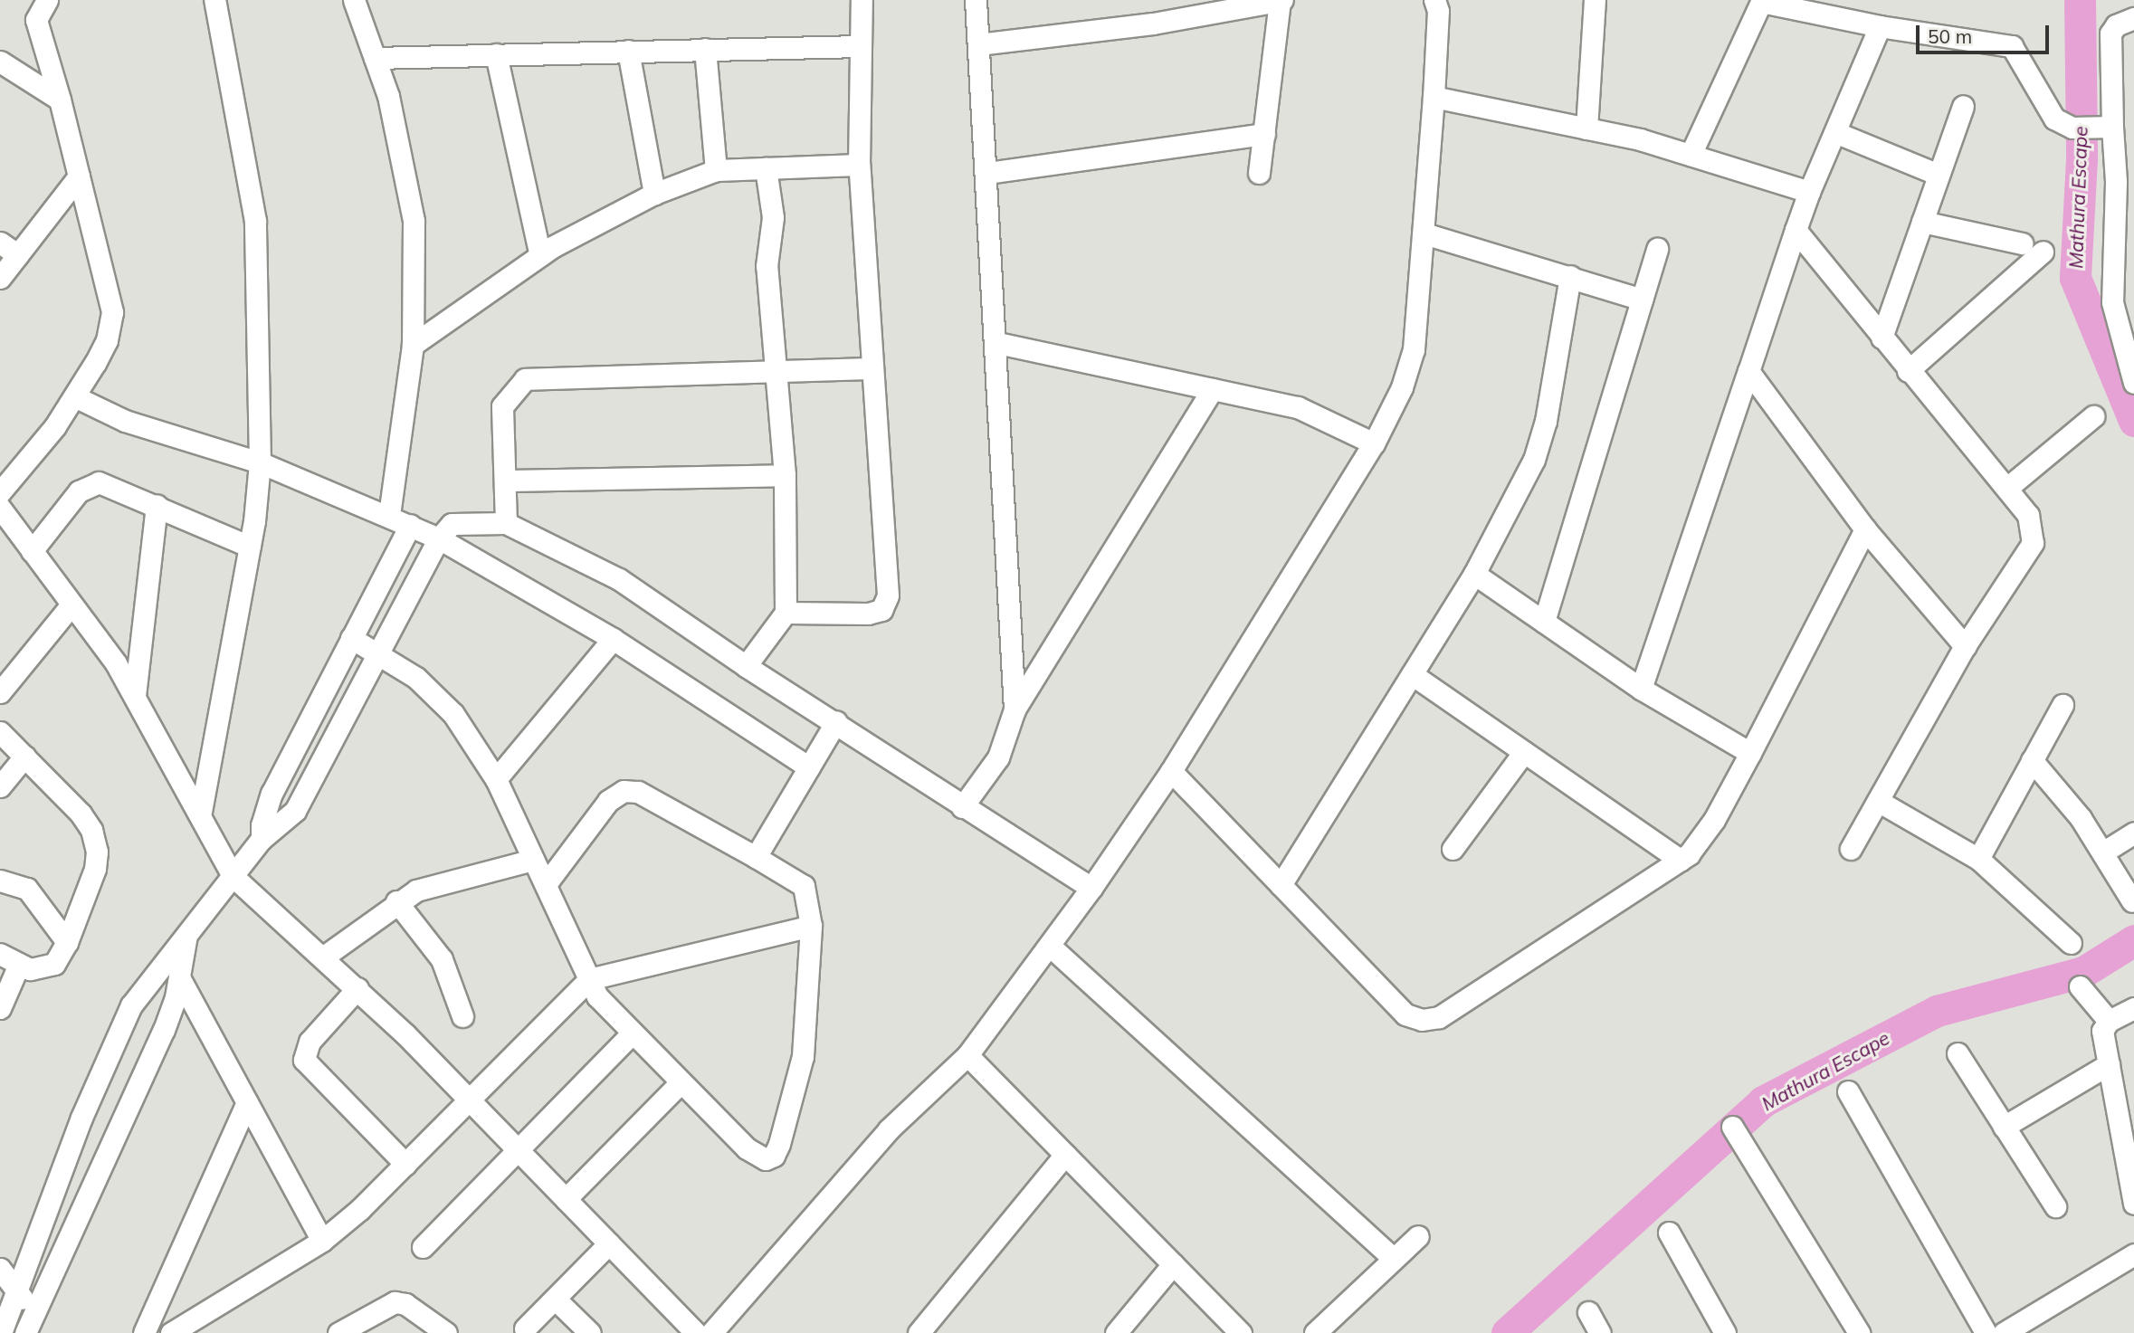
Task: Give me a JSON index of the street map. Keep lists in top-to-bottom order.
{
  "water": ["Mathura Escape"],
  "scale_bar": "50 m"
}
